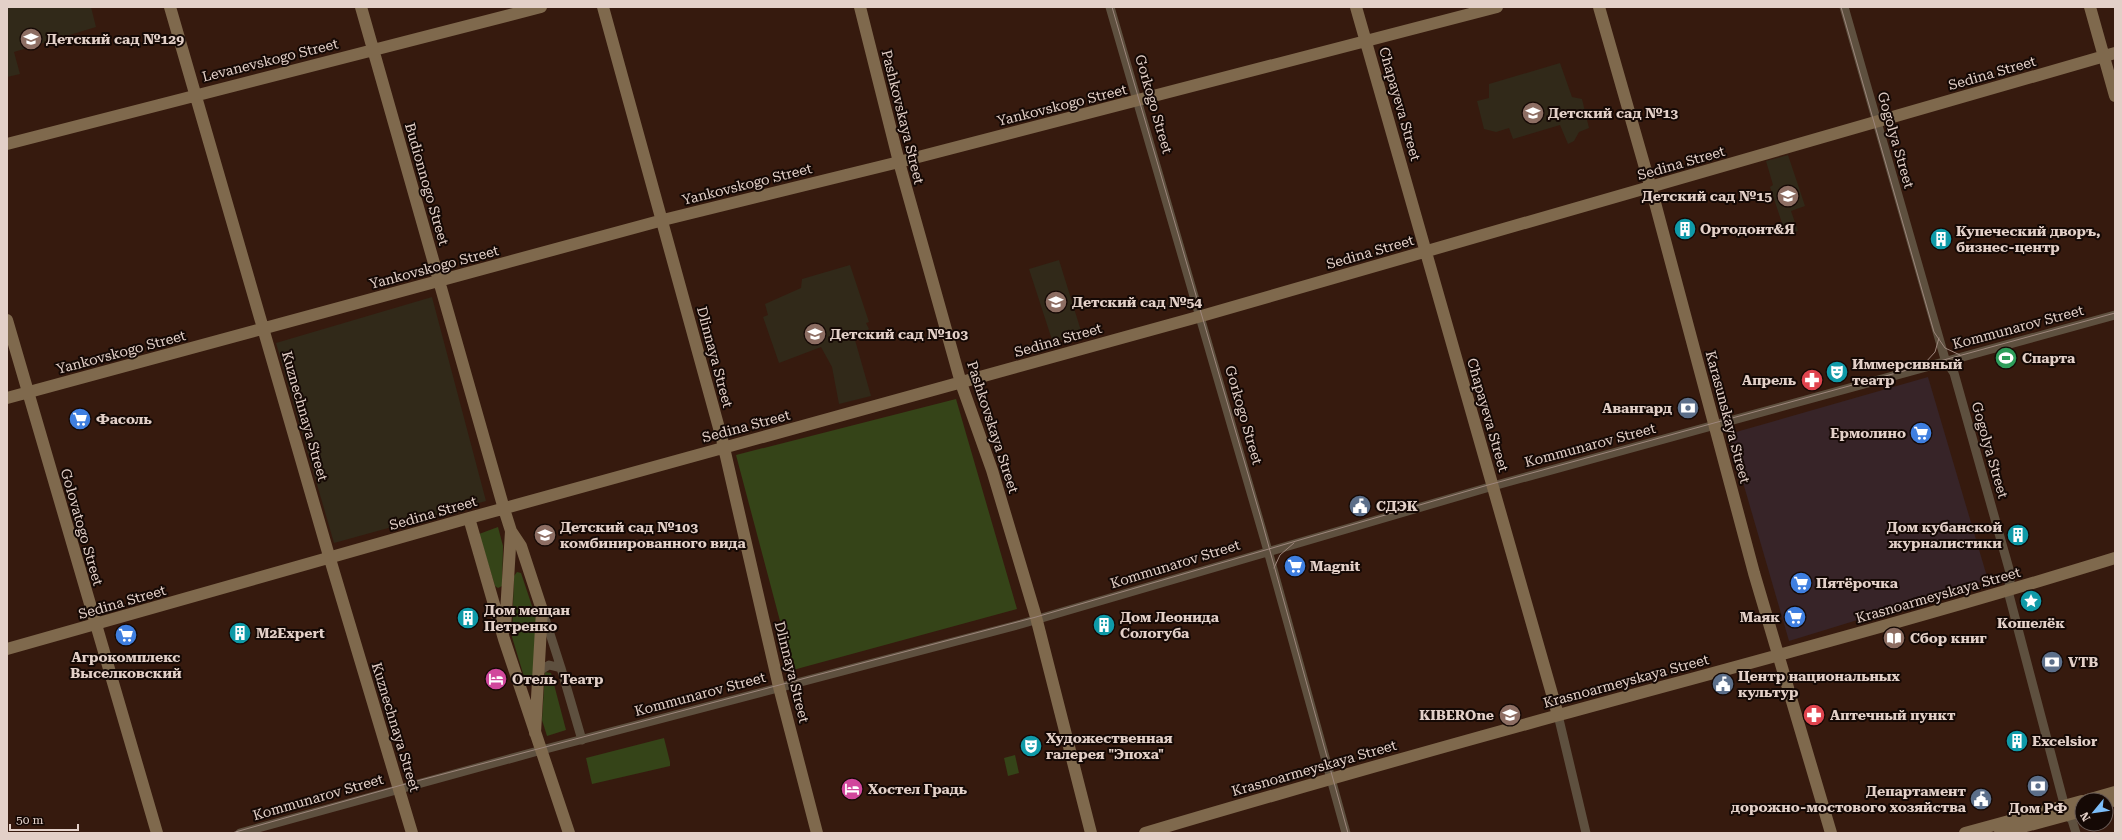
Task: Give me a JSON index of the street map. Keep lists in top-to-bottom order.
{
  "streets": {
    "street": [
      "Levanevskogo Street",
      "Sedina Street",
      "Gorkogo Street",
      "Chapayeva Street",
      "Yankovskogo Street",
      "Pashkovskaya Street",
      "Gogolya Street",
      "Budionnogo Street",
      "Kommunarov Street",
      "Dlinnaya Street",
      "Kuznechnaya Street",
      "Karasunskaya Street",
      "Golovatogo Street",
      "Krasnoarmeyskaya Street"
    ]
  },
  "crossings": [
    ["Levanevskogo Street", "Budionnogo Street"],
    ["Levanevskogo Street", "Kuznechnaya Street"],
    ["Sedina Street", "Gorkogo Street"],
    ["Sedina Street", "Chapayeva Street"],
    ["Sedina Street", "Pashkovskaya Street"],
    ["Sedina Street", "Gogolya Street"],
    ["Sedina Street", "Budionnogo Street"],
    ["Sedina Street", "Dlinnaya Street"],
    ["Sedina Street", "Kuznechnaya Street"],
    ["Sedina Street", "Karasunskaya Street"],
    ["Sedina Street", "Golovatogo Street"],
    ["Gorkogo Street", "Yankovskogo Street"],
    ["Gorkogo Street", "Kommunarov Street"],
    ["Gorkogo Street", "Krasnoarmeyskaya Street"],
    ["Chapayeva Street", "Yankovskogo Street"],
    ["Chapayeva Street", "Kommunarov Street"],
    ["Chapayeva Street", "Krasnoarmeyskaya Street"],
    ["Yankovskogo Street", "Pashkovskaya Street"],
    ["Yankovskogo Street", "Budionnogo Street"],
    ["Yankovskogo Street", "Dlinnaya Street"],
    ["Yankovskogo Street", "Kuznechnaya Street"],
    ["Yankovskogo Street", "Golovatogo Street"],
    ["Pashkovskaya Street", "Kommunarov Street"],
    ["Gogolya Street", "Kommunarov Street"],
    ["Gogolya Street", "Krasnoarmeyskaya Street"],
    ["Budionnogo Street", "Kommunarov Street"],
    ["Kommunarov Street", "Dlinnaya Street"],
    ["Kommunarov Street", "Kuznechnaya Street"],
    ["Kommunarov Street", "Karasunskaya Street"],
    ["Karasunskaya Street", "Krasnoarmeyskaya Street"]
  ],
  "places": {
    "school or university": [
      "Детский сад №129",
      "Детский сад №13",
      "Детский сад №15",
      "Детский сад №54",
      "Детский сад №103",
      "Детский сад №103 комбинированного вида",
      "KIBEROne"
    ],
    "building": [
      "Ортодонт&Я",
      "Купеческий дворъ, бизнес-центр",
      "Дом кубанской журналистики",
      "Дом мещан Петренко",
      "Дом Леонида Сологуба",
      "M2Expert",
      "Excelsior"
    ],
    "sports": ["Спарта"],
    "theatre": ["Иммерсивный театр", "Художественная галерея \"Эпоха\""],
    "pharmacy": ["Апрель", "Аптечный пункт"],
    "bank": ["Авангард", "VTB", "Дом РФ"],
    "supermarket": [
      "Фасоль",
      "Ермолино",
      "Magnit",
      "Пятёрочка",
      "Маяк",
      "Агрокомплекс Выселковский"
    ],
    "public building": ["СДЭК", "Центр национальных культур", "Департамент дорожно-мостового хозяйства"],
    "place": ["Кошелёк"],
    "library": ["Сбор книг"],
    "hotel": ["Отель Театр", "Хостел Градь"]
  },
  "scale_bar": "50 m",
  "north": "bottom left"
}
